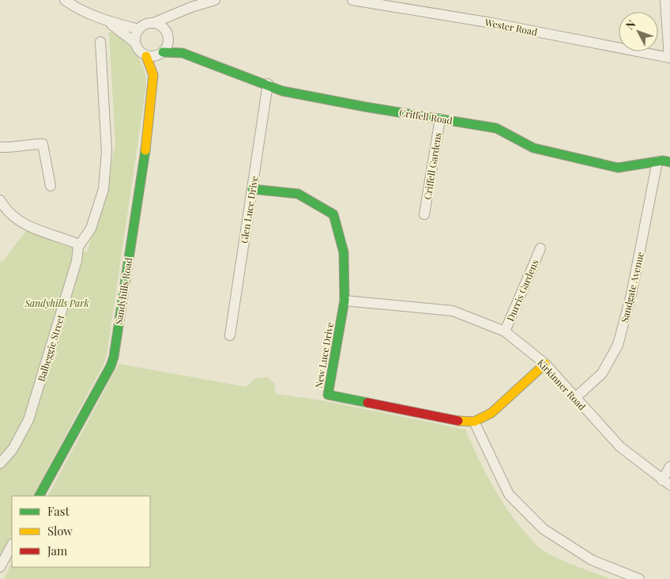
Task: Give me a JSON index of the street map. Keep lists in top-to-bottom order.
{
  "streets": {
    "street": [
      "Wester Road",
      "Criffell Road",
      "Criffell Gardens",
      "Glen Luce Drive",
      "Sandgate Avenue",
      "Durris Gardens",
      "Sandyhills Road",
      "Balbeggie Street",
      "New Luce Drive",
      "Kirkinner Road"
    ]
  },
  "crossings": [
    ["Criffell Road", "Criffell Gardens"],
    ["Criffell Road", "Glen Luce Drive"],
    ["Criffell Road", "Sandgate Avenue"],
    ["Criffell Road", "Sandyhills Road"],
    ["Glen Luce Drive", "New Luce Drive"],
    ["Sandgate Avenue", "Kirkinner Road"],
    ["Durris Gardens", "Kirkinner Road"],
    ["New Luce Drive", "Kirkinner Road"]
  ],
  "parks": ["Sandyhills Park"],
  "legend": ["Fast", "Slow", "Jam"],
  "north": "top left"
}
